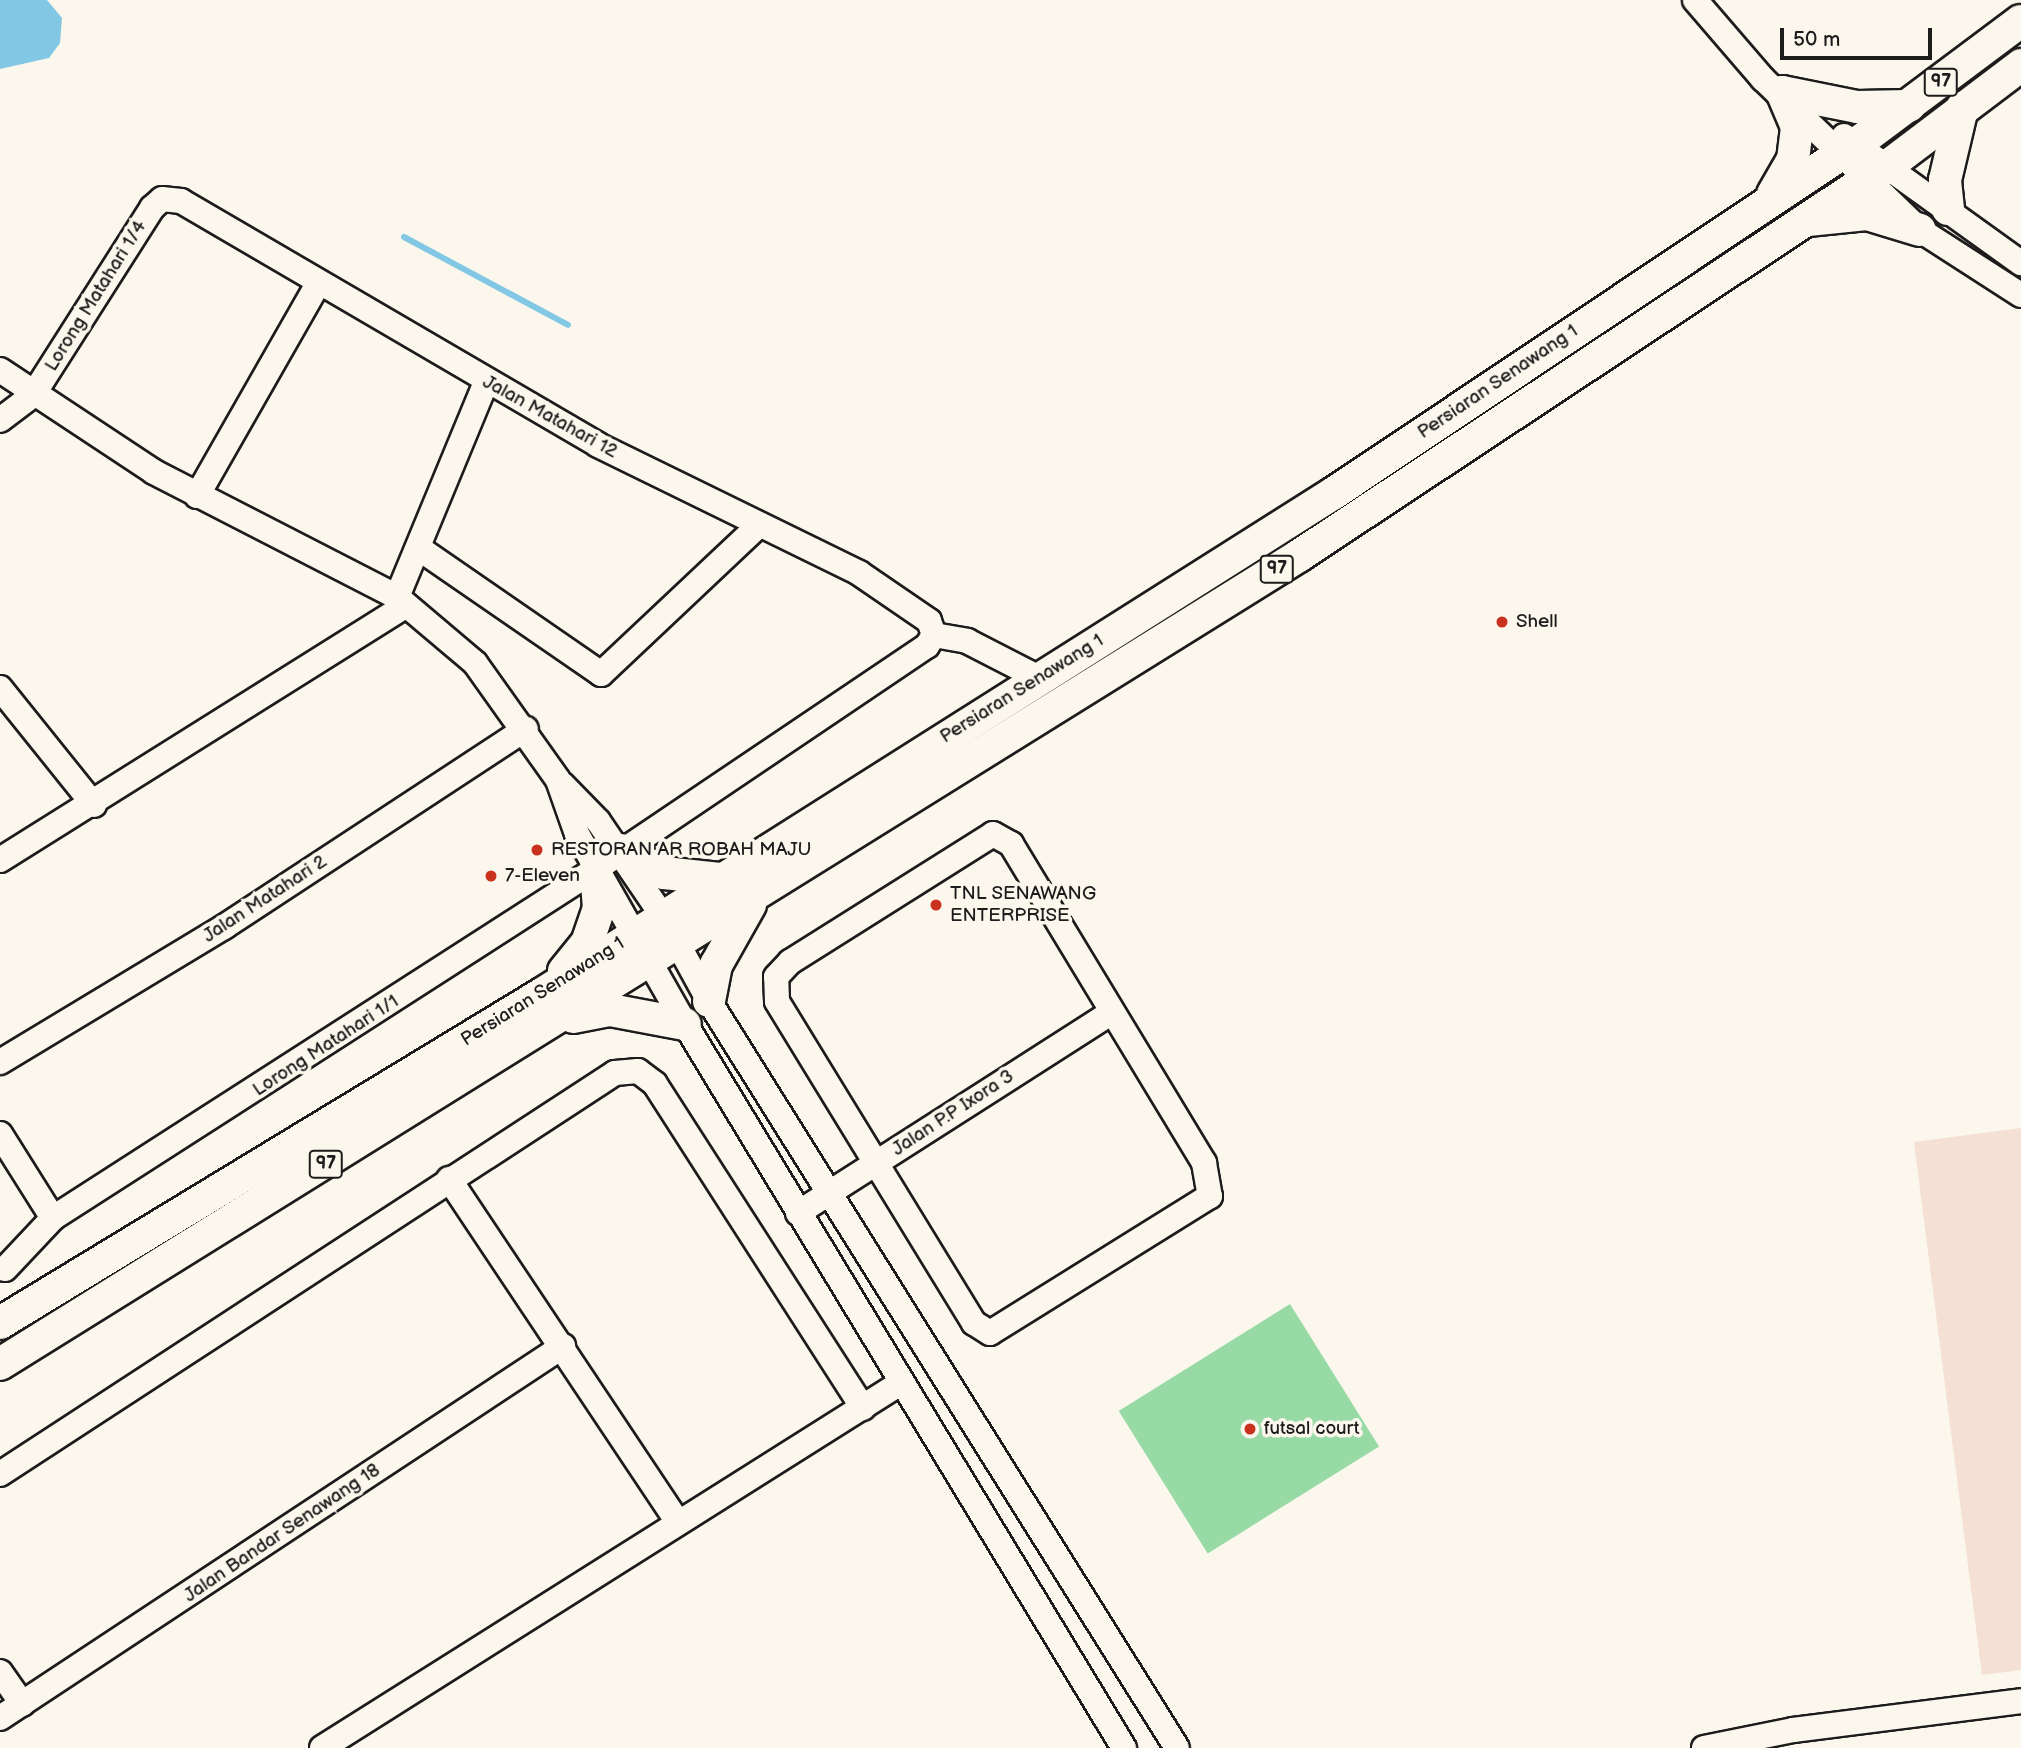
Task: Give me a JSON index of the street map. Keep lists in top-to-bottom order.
{
  "streets": {
    "main road": ["97", "Persiaran Senawang 1"],
    "street": [
      "Lorong Matahari 1/4",
      "Jalan Matahari 12",
      "Jalan Matahari 2",
      "Lorong Matahari 1/1",
      "Jalan P.P Ixora 3",
      "Jalan Bandar Senawang 18"
    ]
  },
  "crossings": [
    ["Lorong Matahari 1/4", "Jalan Matahari 12"],
    ["Jalan Matahari 12", "Lorong Matahari 1/1"]
  ],
  "places": [
    "Shell",
    "RESTORAN AR ROBAH MAJU",
    "7-Eleven",
    "TNL SENAWANG ENTERPRISE",
    "futsal court"
  ],
  "scale_bar": "50 m"
}
